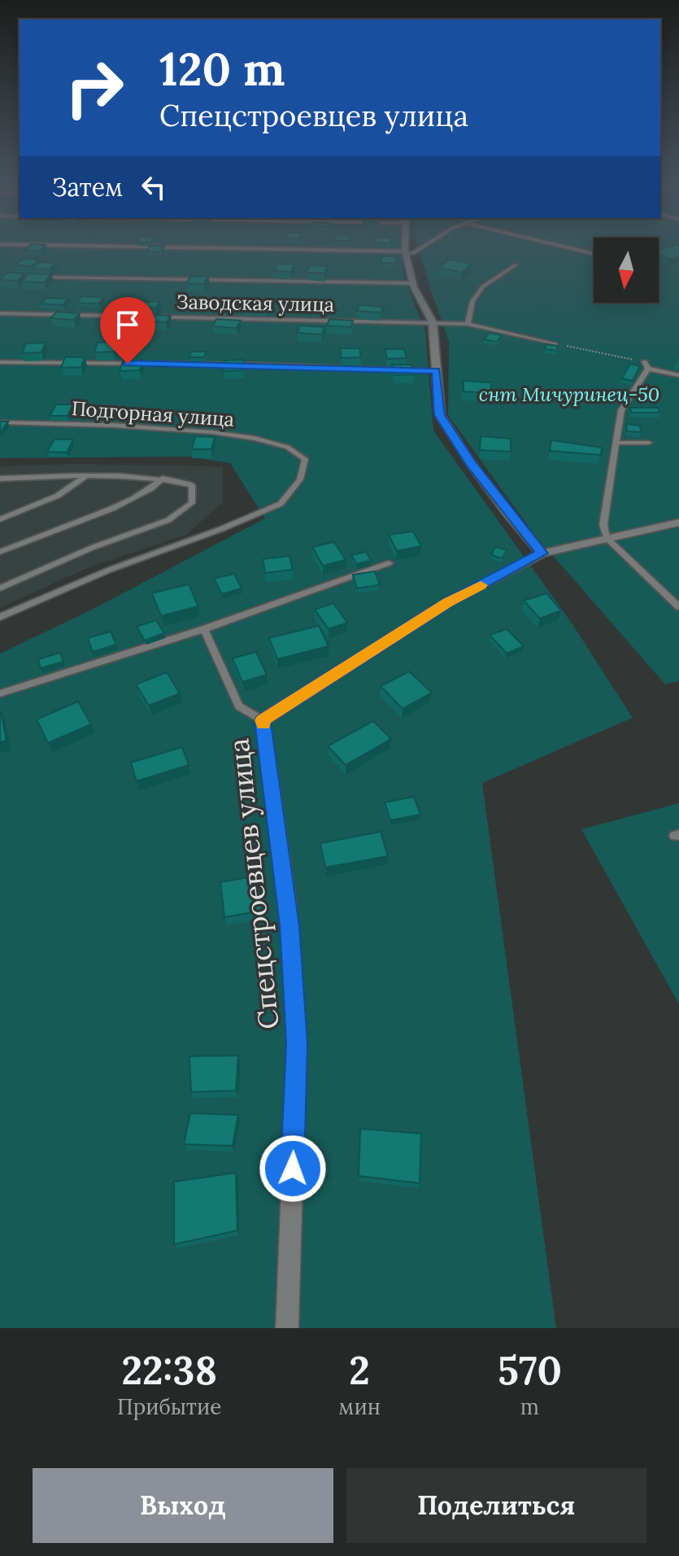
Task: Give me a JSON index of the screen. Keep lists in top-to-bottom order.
{
  "streets": {
    "street": ["Спецстроевцев улица"],
    "lane": ["Заводская улица", "Подгорная улица"]
  },
  "parks": ["снт Мичуринец-50"],
  "north": "bottom",
  "page": {
    "turn": ["120 m", "Спецстроевцев улица"],
    "then": "Затем",
    "eta": [
      "22:38",
      "Прибытие",
      "2",
      "мин",
      "570",
      "m"
    ],
    "buttons": ["Выход", "Поделиться"]
  }
}
